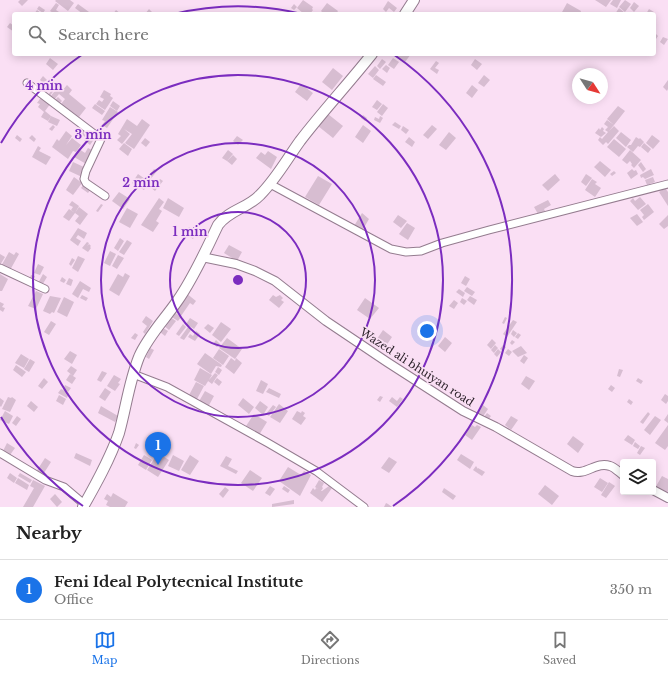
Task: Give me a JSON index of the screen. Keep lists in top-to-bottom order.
{
  "streets": {
    "street": ["Wazed ali bhuiyan road"]
  },
  "north": "bottom right",
  "page": {
    "search": "Search here",
    "pins": "1",
    "heading": "Nearby",
    "list": [
      {
        "mark": "1",
        "name": "Feni Ideal Polytecnical Institute",
        "note": "Office",
        "value": "350 m"
      }
    ],
    "nav": ["Map", "Directions", "Saved"]
  },
  "rings": [
    "4 min",
    "3 min",
    "2 min",
    "1 min"
  ]
}
